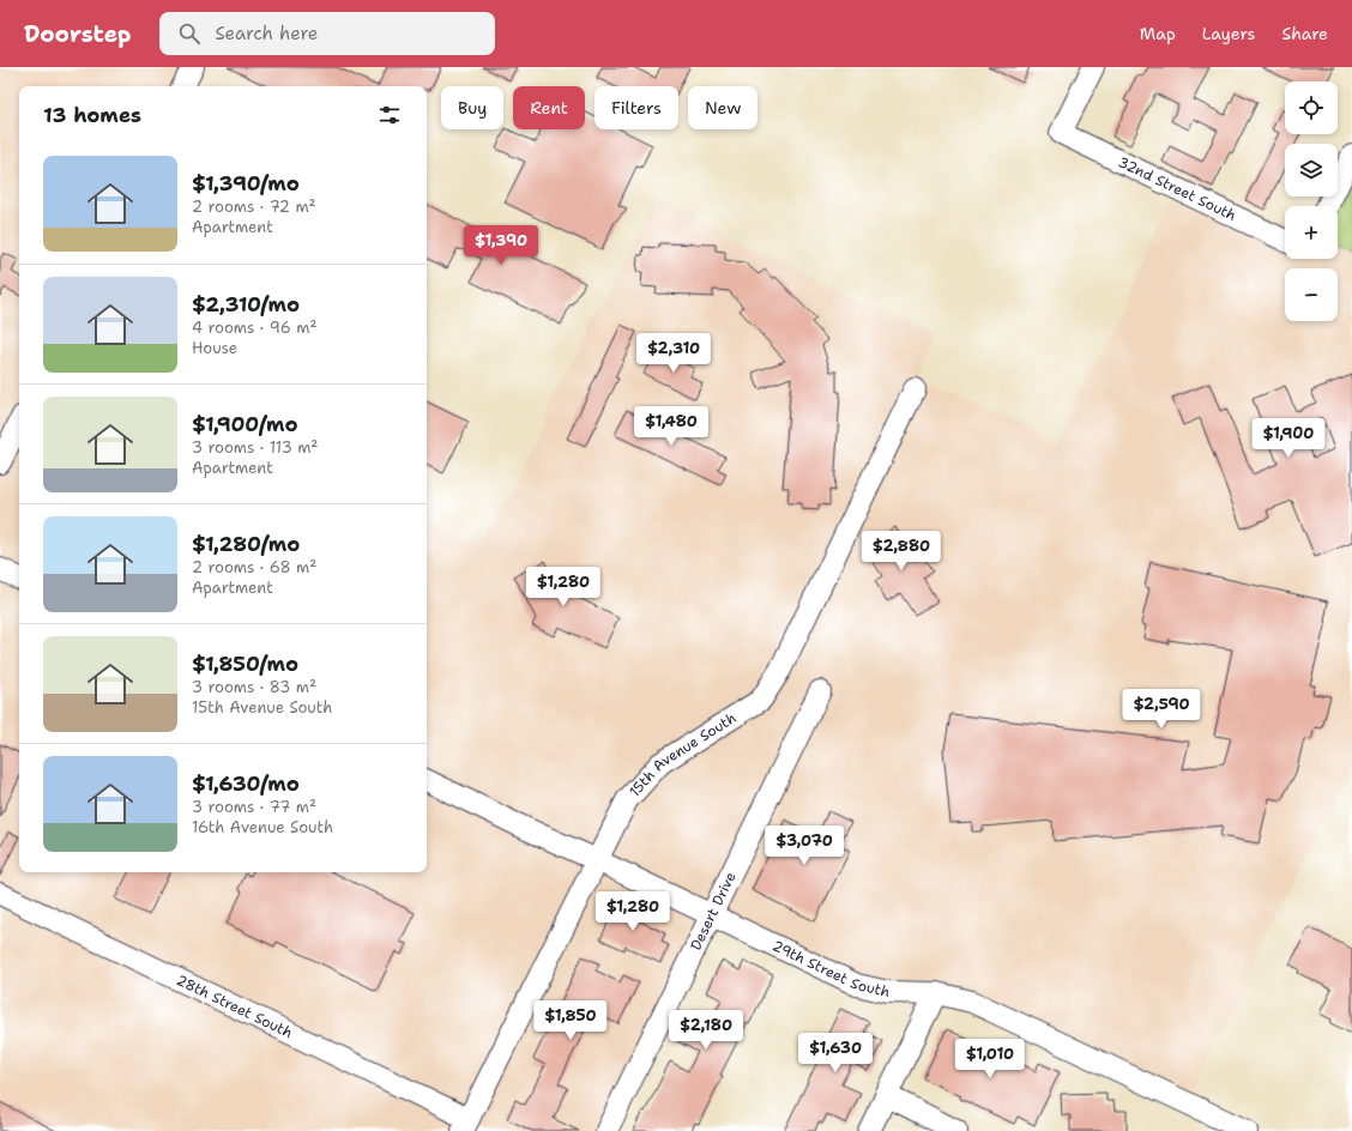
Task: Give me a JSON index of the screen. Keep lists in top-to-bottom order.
{
  "streets": {
    "street": [
      "32nd Street South",
      "15th Avenue South",
      "Desert Drive",
      "29th Street South",
      "28th Street South"
    ]
  },
  "crossings": [
    ["15th Avenue South", "29th Street South"],
    ["15th Avenue South", "28th Street South"],
    ["Desert Drive", "29th Street South"]
  ],
  "page": {
    "header": "Doorstep",
    "search": "Search here",
    "nav": ["Map", "Layers", "Share"],
    "map_buttons": ["+", "−"],
    "chip": [
      "Buy",
      "Rent",
      "Filters",
      "New"
    ],
    "heading": "13 homes",
    "list": [
      {
        "name": "$1,390/mo",
        "note": "2 rooms · 72 m² · Apartment"
      },
      {
        "name": "$2,310/mo",
        "note": "4 rooms · 96 m² · House"
      },
      {
        "name": "$1,900/mo",
        "note": "3 rooms · 113 m² · Apartment"
      },
      {
        "name": "$1,280/mo",
        "note": "2 rooms · 68 m² · Apartment"
      },
      {
        "name": "$1,850/mo",
        "note": "3 rooms · 83 m² · 15th Avenue South"
      },
      {
        "name": "$1,630/mo",
        "note": "3 rooms · 77 m² · 16th Avenue South"
      }
    ],
    "price": [
      "$1,390",
      "$2,310",
      "$1,480",
      "$1,900",
      "$2,880",
      "$1,280",
      "$2,590",
      "$3,070",
      "$1,280",
      "$1,850",
      "$2,180",
      "$1,630",
      "$1,010"
    ]
  }
}
